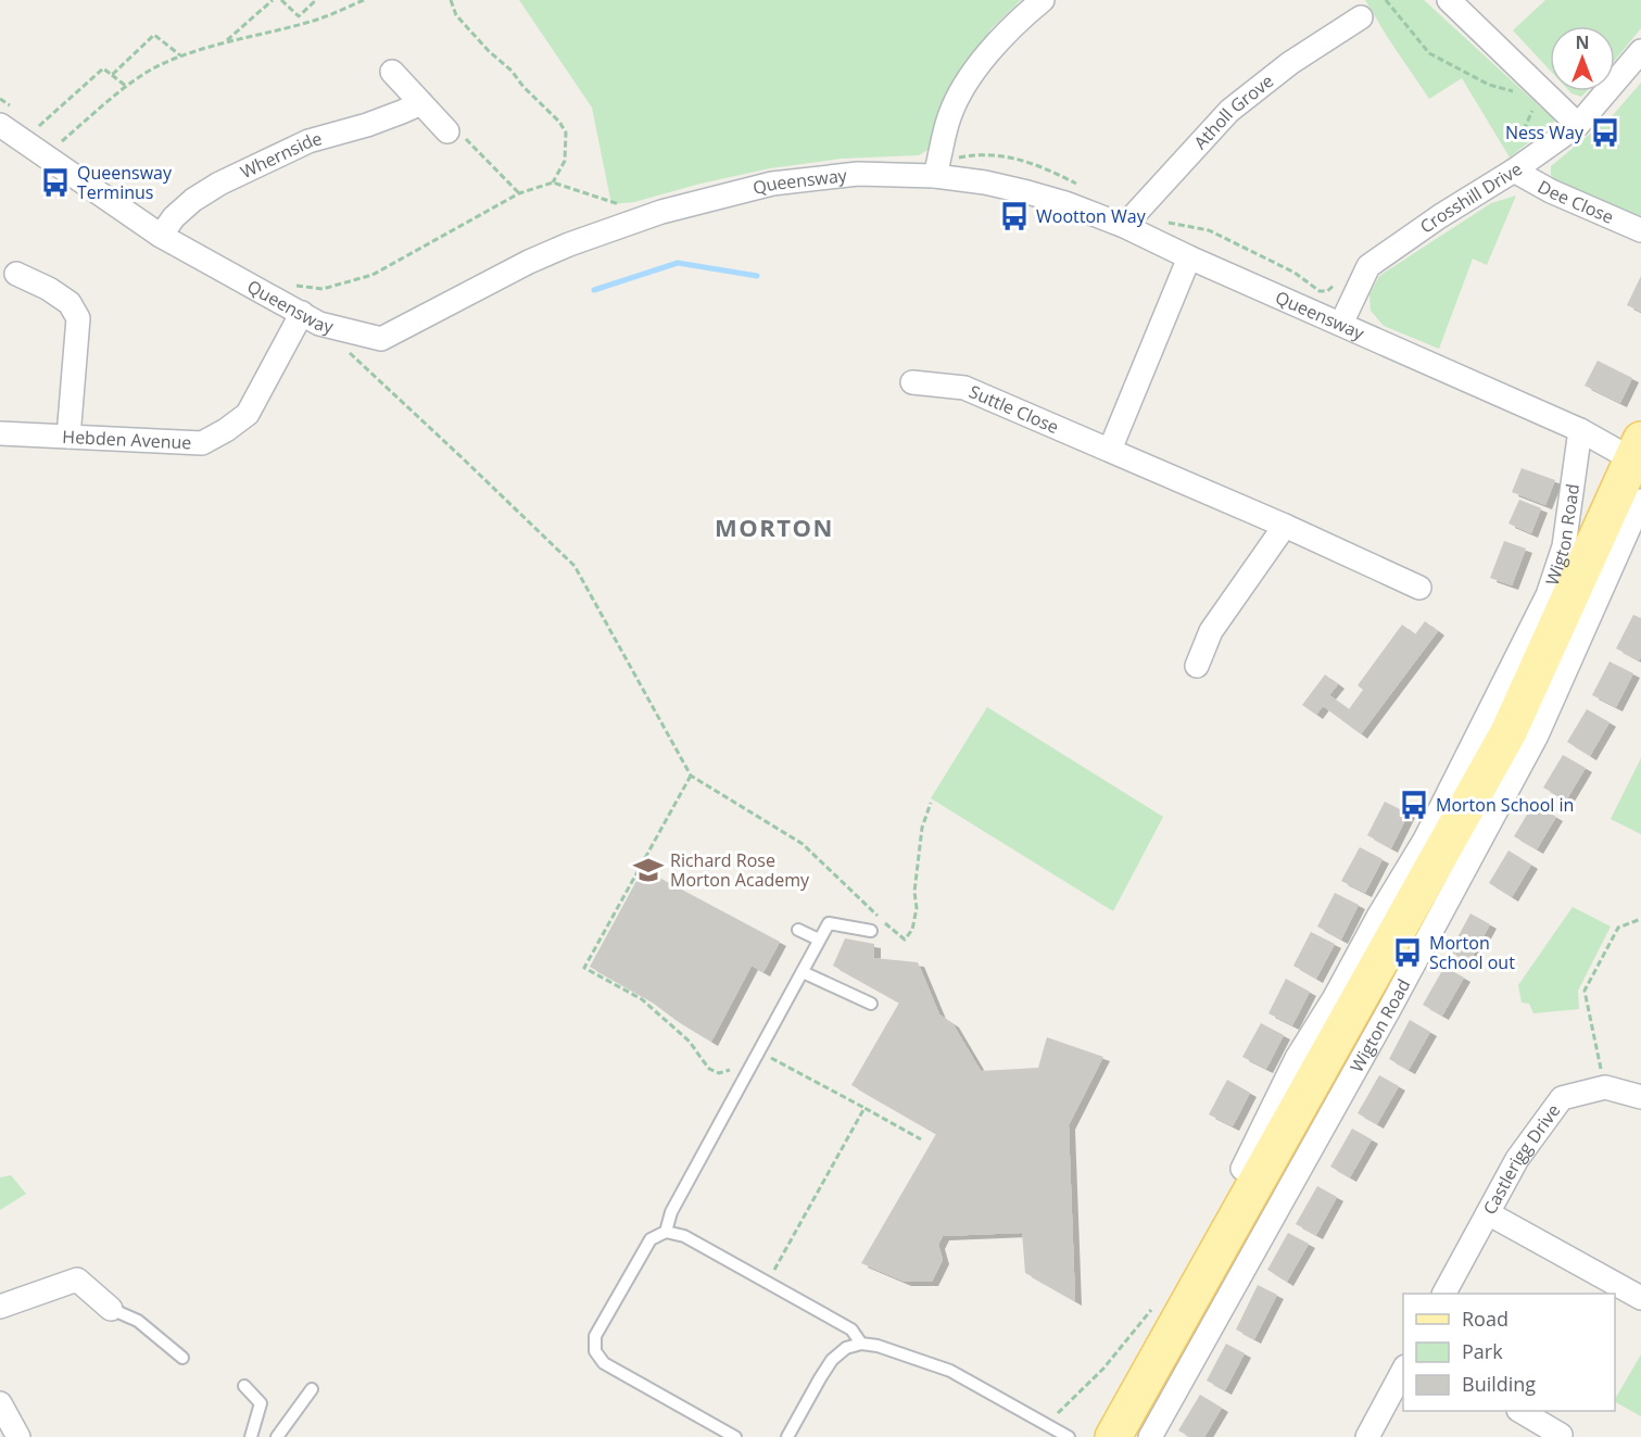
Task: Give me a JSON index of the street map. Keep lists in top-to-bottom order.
{
  "streets": {
    "main road": ["Wigton Road"],
    "street": [
      "Atholl Grove",
      "Whernside",
      "Queensway",
      "Crosshill Drive",
      "Dee Close",
      "Suttle Close",
      "Hebden Avenue",
      "Castlerigg Drive"
    ]
  },
  "crossings": [
    ["Atholl Grove", "Queensway"],
    ["Whernside", "Queensway"],
    ["Queensway", "Crosshill Drive"],
    ["Queensway", "Hebden Avenue"],
    ["Queensway", "Wigton Road"],
    ["Crosshill Drive", "Dee Close"]
  ],
  "districts": ["MORTON"],
  "places": {
    "bus stop": [
      "Ness Way",
      "Queensway Terminus",
      "Wootton Way",
      "Morton School in",
      "Morton School out"
    ],
    "school or university": ["Richard Rose Morton Academy"]
  },
  "legend": ["Road", "Park", "Building"],
  "north": "top"
}
